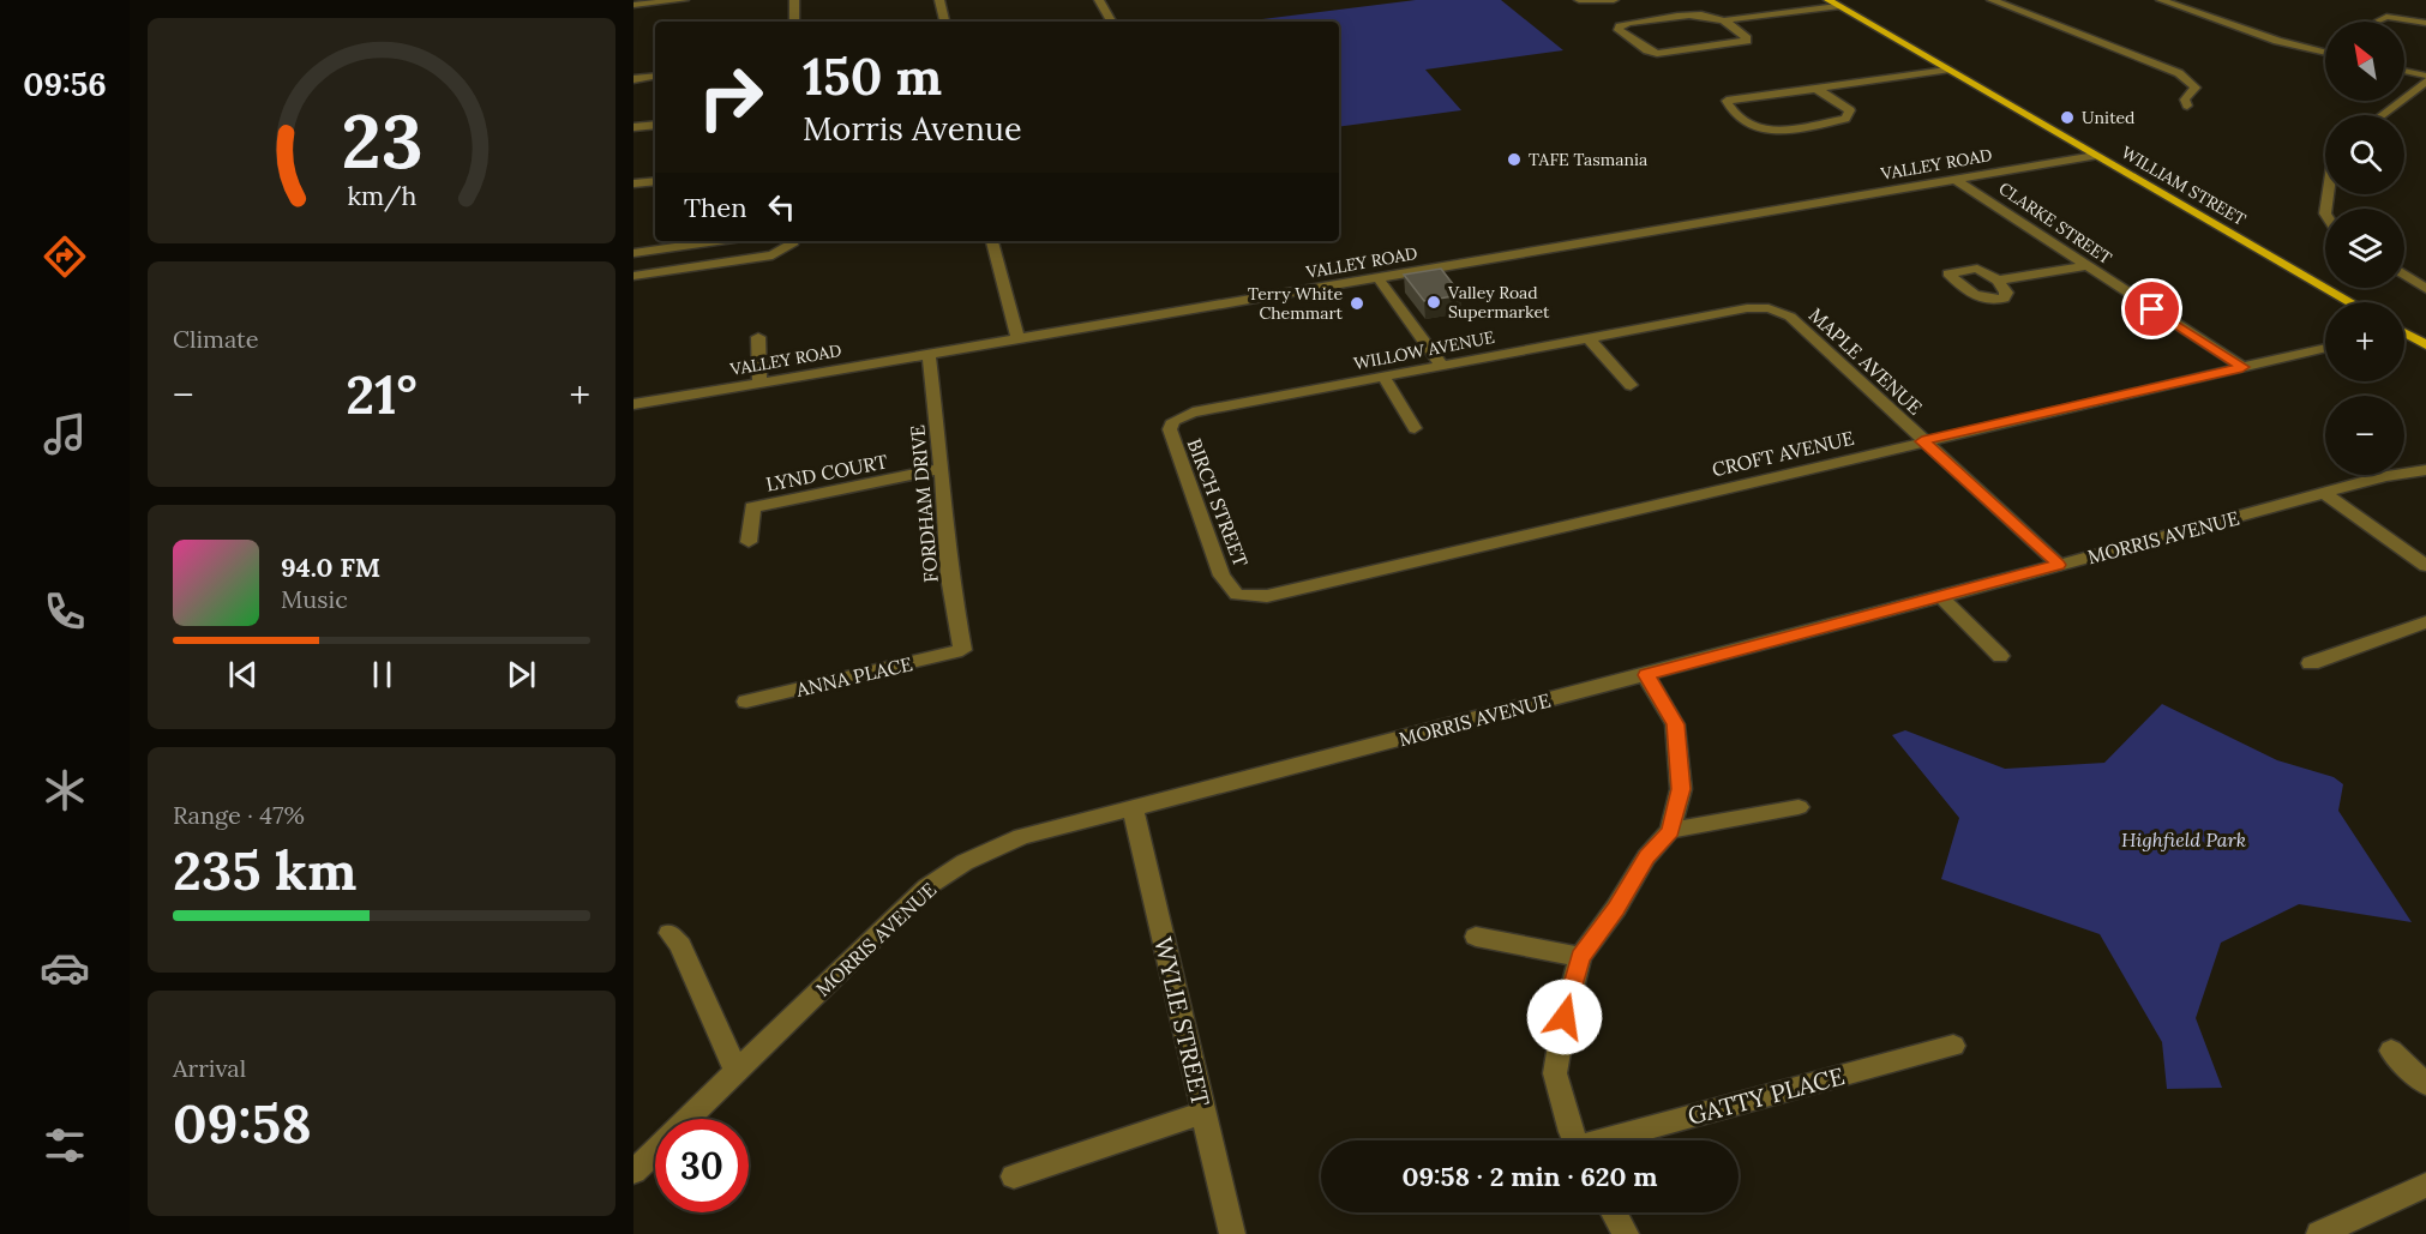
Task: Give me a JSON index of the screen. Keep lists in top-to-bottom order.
{
  "streets": {
    "main road": ["WILLIAM STREET"],
    "street": [
      "VALLEY ROAD",
      "CLARKE STREET",
      "WILLOW AVENUE",
      "MAPLE AVENUE",
      "CROFT AVENUE",
      "LYND COURT",
      "BIRCH STREET",
      "FORDHAM DRIVE",
      "MORRIS AVENUE",
      "ANNA PLACE",
      "WYLIE STREET",
      "GATTY PLACE"
    ]
  },
  "crossings": [
    ["VALLEY ROAD", "WILLIAM STREET"],
    ["VALLEY ROAD", "CLARKE STREET"],
    ["VALLEY ROAD", "FORDHAM DRIVE"],
    ["CLARKE STREET", "CROFT AVENUE"],
    ["WILLOW AVENUE", "MAPLE AVENUE"],
    ["WILLOW AVENUE", "BIRCH STREET"],
    ["MAPLE AVENUE", "CROFT AVENUE"],
    ["MAPLE AVENUE", "MORRIS AVENUE"],
    ["CROFT AVENUE", "BIRCH STREET"],
    ["LYND COURT", "FORDHAM DRIVE"],
    ["FORDHAM DRIVE", "ANNA PLACE"],
    ["MORRIS AVENUE", "WYLIE STREET"]
  ],
  "parks": ["Highfield Park"],
  "places": [
    "United",
    "TAFE Tasmania",
    "Valley Road Supermarket",
    "Terry White Chemmart"
  ],
  "north": "top left",
  "page": {
    "tabs": "09:56",
    "map_buttons": ["+", "−"],
    "turn": ["150 m", "Morris Avenue"],
    "then": "Then",
    "tile": [
      "Climate",
      ["Range · 47%", "235 km"],
      ["Arrival", "09:58"]
    ],
    "heat": ["−", "21°", "+"],
    "song": ["94.0 FM", "Music"],
    "limit": "30",
    "trip": "09:58 · 2 min · 620 m",
    "gauge": ["23", "km/h"]
  }
}
